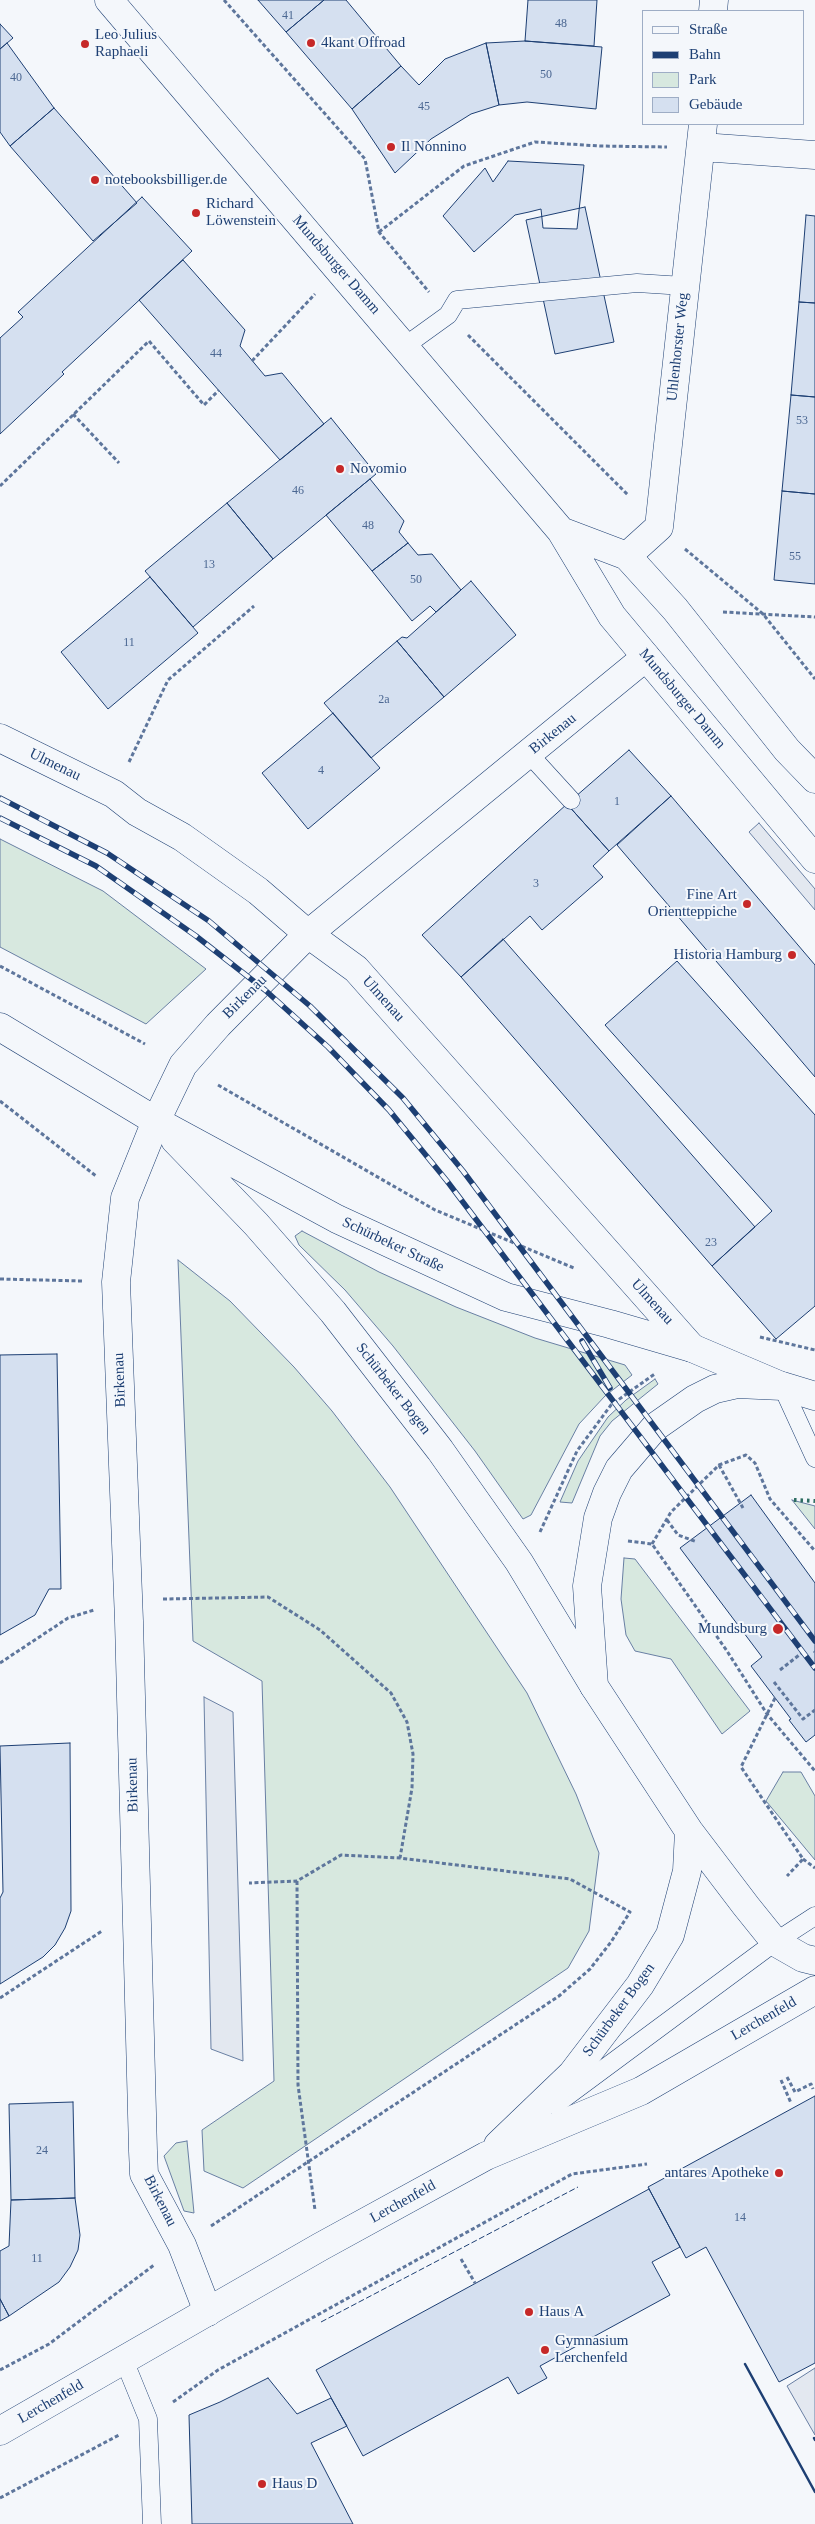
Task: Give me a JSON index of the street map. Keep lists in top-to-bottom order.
{
  "streets": {
    "main road": [
      "Mundsburger Damm",
      "Uhlenhorster Weg",
      "Birkenau",
      "Ulmenau",
      "Schürbeker Straße",
      "Schürbeker Bogen",
      "Lerchenfeld"
    ]
  },
  "crossings": [
    ["Mundsburger Damm", "Birkenau"],
    ["Birkenau", "Ulmenau"],
    ["Birkenau", "Schürbeker Straße"],
    ["Birkenau", "Schürbeker Bogen"],
    ["Birkenau", "Lerchenfeld"],
    ["Ulmenau", "Schürbeker Straße"],
    ["Schürbeker Straße", "Schürbeker Bogen"],
    ["Schürbeker Bogen", "Lerchenfeld"]
  ],
  "places": [
    "4kant Offroad",
    "Leo Julius Raphaeli",
    "Il Nonnino",
    "notebooksbilliger.de",
    "Richard Löwenstein",
    "Novomio",
    "Fine Art Orientteppiche",
    "Historia Hamburg",
    "Mundsburg",
    "antares Apotheke",
    "Haus A",
    "Gymnasium Lerchenfeld",
    "Haus D"
  ],
  "house_numbers": [
    "41",
    "48",
    "50",
    "40",
    "45",
    "44",
    "53",
    "46",
    "48",
    "55",
    "13",
    "50",
    "11",
    "2a",
    "4",
    "1",
    "3",
    "23",
    "24",
    "14",
    "11"
  ],
  "legend": [
    "Straße",
    "Bahn",
    "Park",
    "Gebäude"
  ]
}
